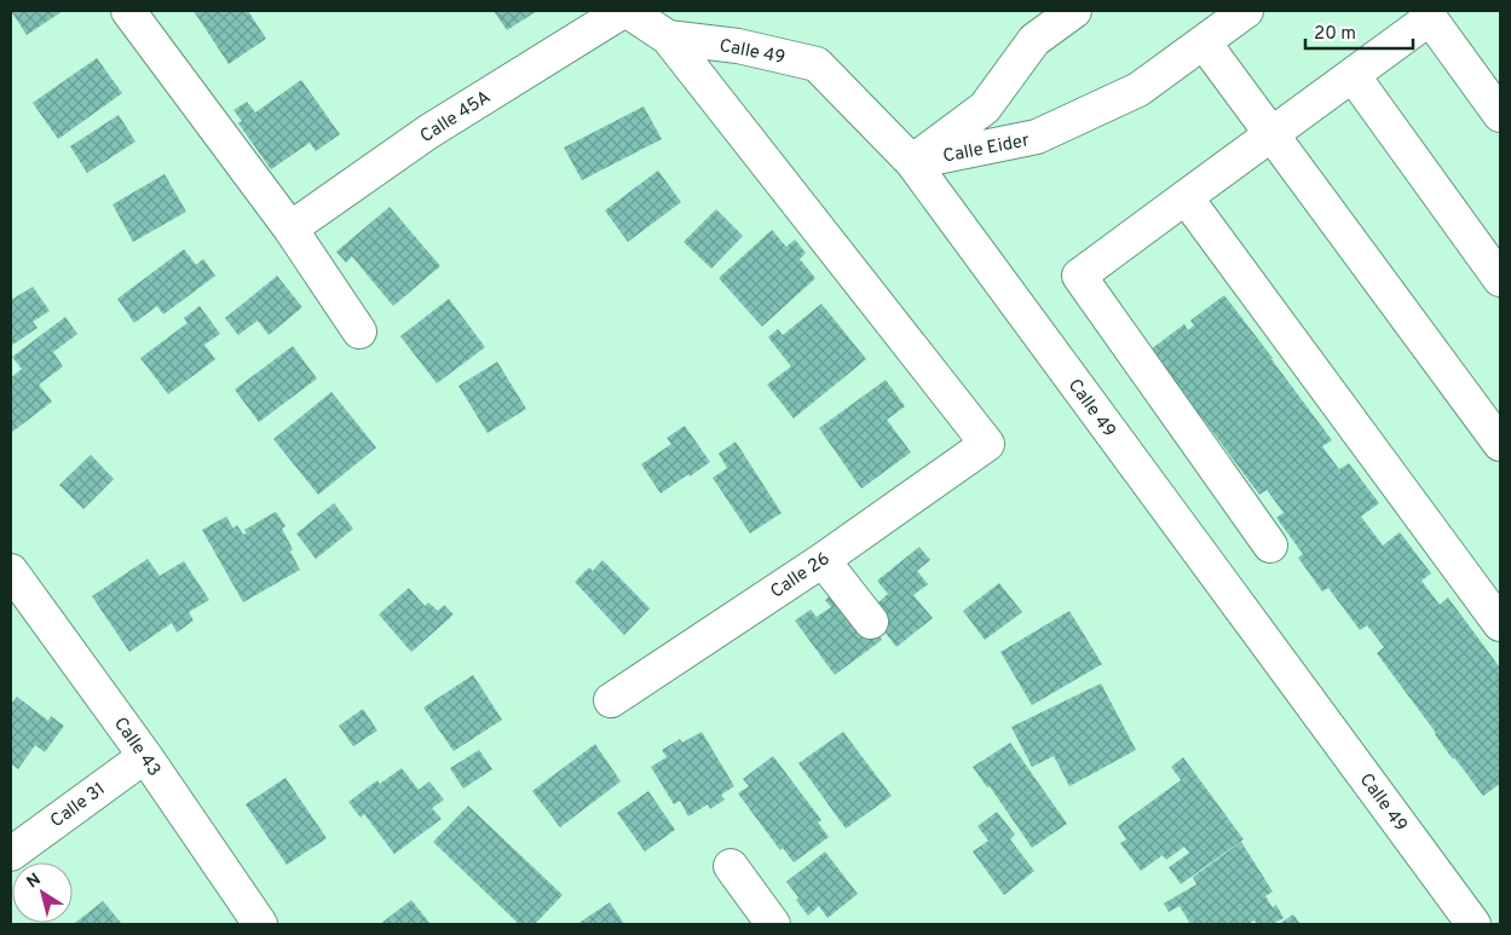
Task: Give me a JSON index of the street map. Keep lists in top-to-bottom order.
{
  "streets": {
    "street": [
      "Calle 49",
      "Calle 45A",
      "Calle Eider",
      "Calle 26",
      "Calle 43",
      "Calle 31"
    ]
  },
  "crossings": [
    ["Calle 49", "Calle Eider"],
    ["Calle 49", "Calle 26"],
    ["Calle 43", "Calle 31"]
  ],
  "scale_bar": "20 m",
  "north": "top left"
}
